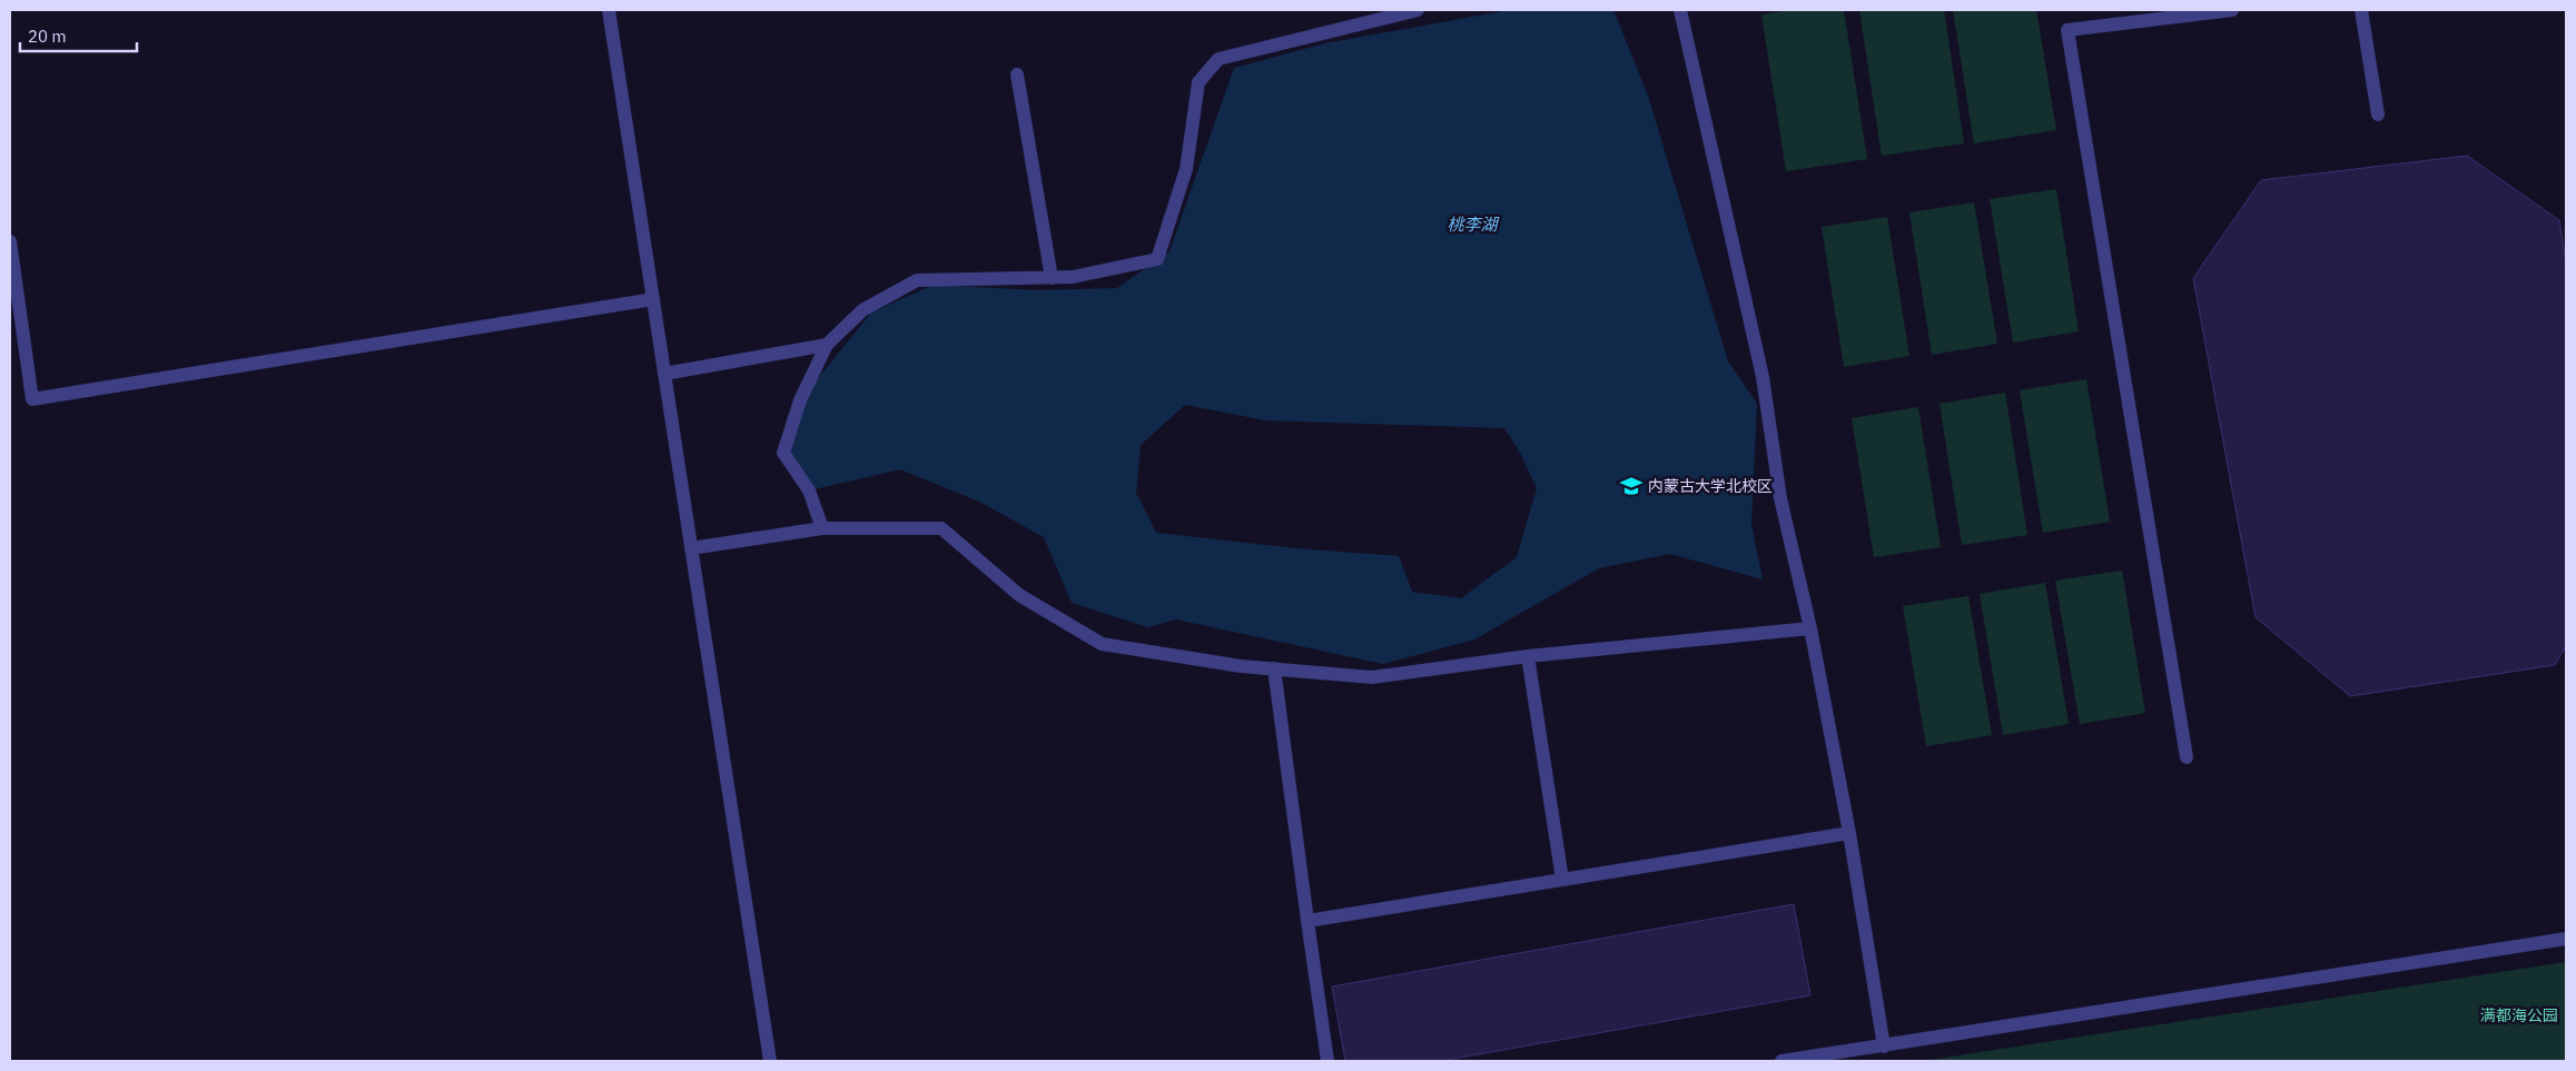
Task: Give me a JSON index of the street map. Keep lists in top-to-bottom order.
{
  "water": ["桃李湖"],
  "parks": ["满都海公园"],
  "places": {
    "school or university": ["内蒙古大学北校区"]
  },
  "scale_bar": "20 m"
}
